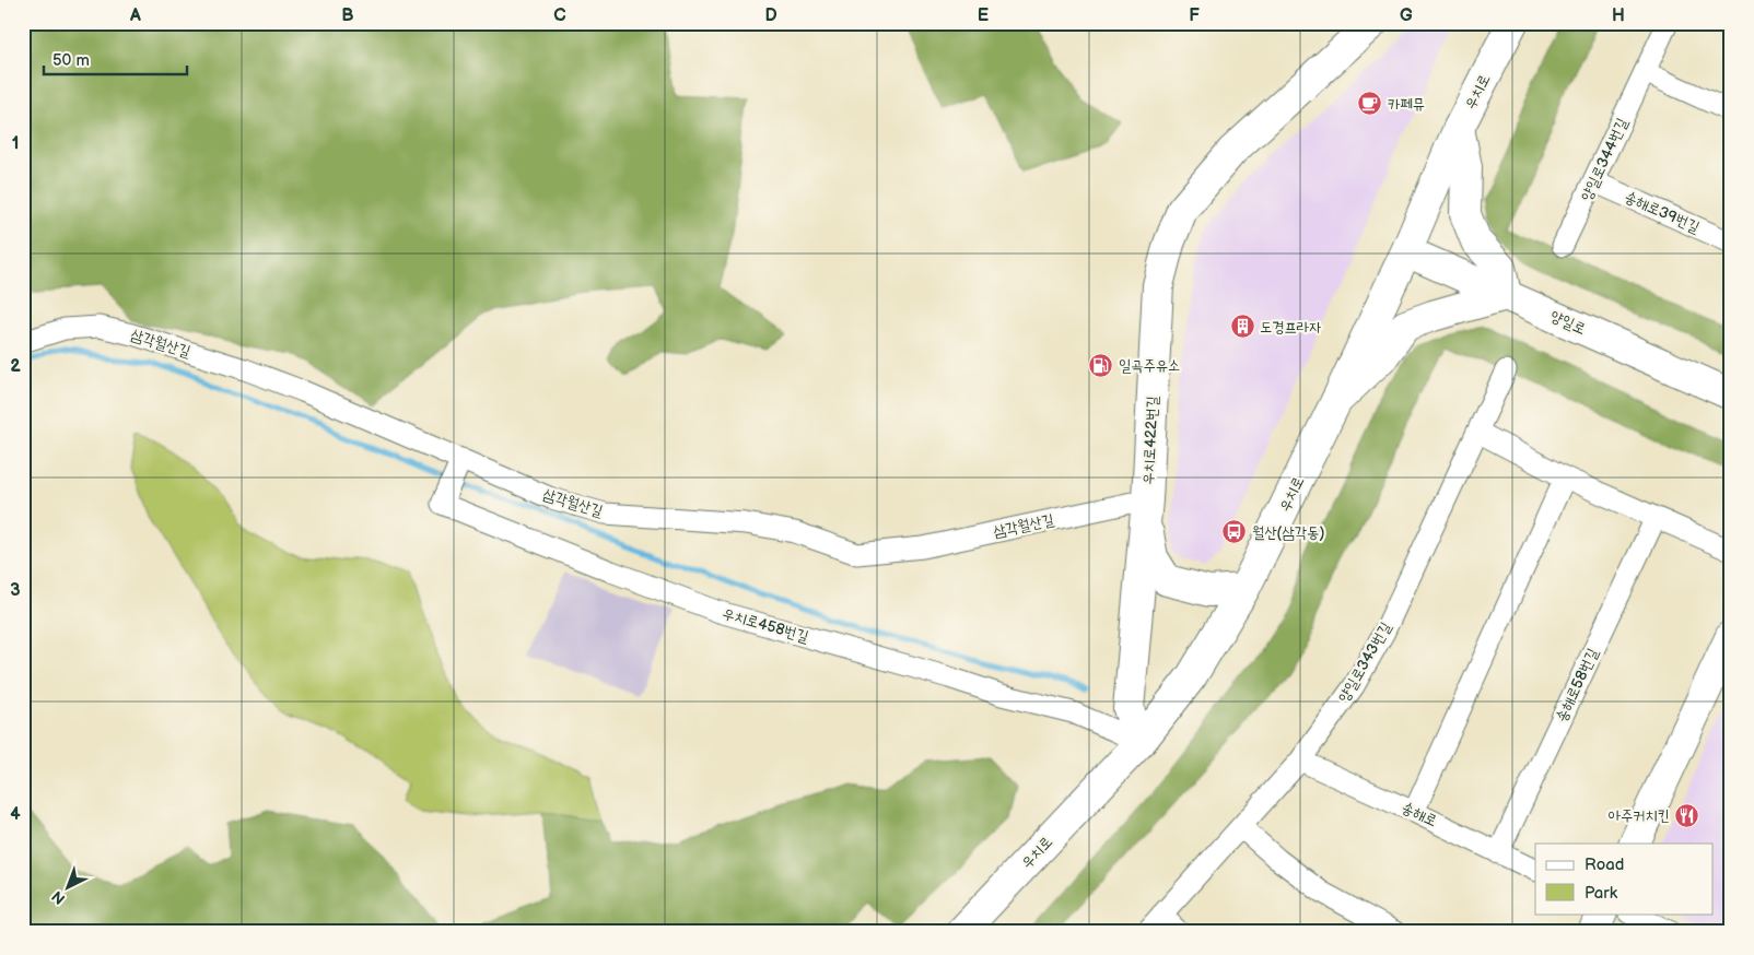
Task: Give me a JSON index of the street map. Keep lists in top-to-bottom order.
{
  "streets": {
    "main road": ["우치로", "양일로", "우치로422번길"],
    "street": [
      "양일로344번길",
      "송해로39번길",
      "삼각월산길",
      "우치로458번길",
      "양일로343번길",
      "송해로58번길",
      "송해로"
    ]
  },
  "crossings": [
    ["우치로", "양일로"],
    ["우치로", "우치로422번길"],
    ["우치로", "우치로458번길"],
    ["양일로344번길", "송해로39번길"],
    ["삼각월산길", "우치로422번길"],
    ["삼각월산길", "우치로458번길"],
    ["우치로422번길", "우치로458번길"],
    ["양일로343번길", "송해로"],
    ["송해로58번길", "송해로"]
  ],
  "places": {
    "cafe": ["카페뮤"],
    "building": ["도경프라자"],
    "fuel station": ["일곡주유소"],
    "bus stop": ["월산(삼각동)"],
    "restaurant": ["아주커치킨"]
  },
  "legend": ["Road", "Park"],
  "scale_bar": "50 m",
  "north": "bottom left",
  "grid": {
    "columns": [
      "A",
      "B",
      "C",
      "D",
      "E",
      "F",
      "G",
      "H"
    ],
    "rows": [
      "1",
      "2",
      "3",
      "4"
    ]
  }
}
